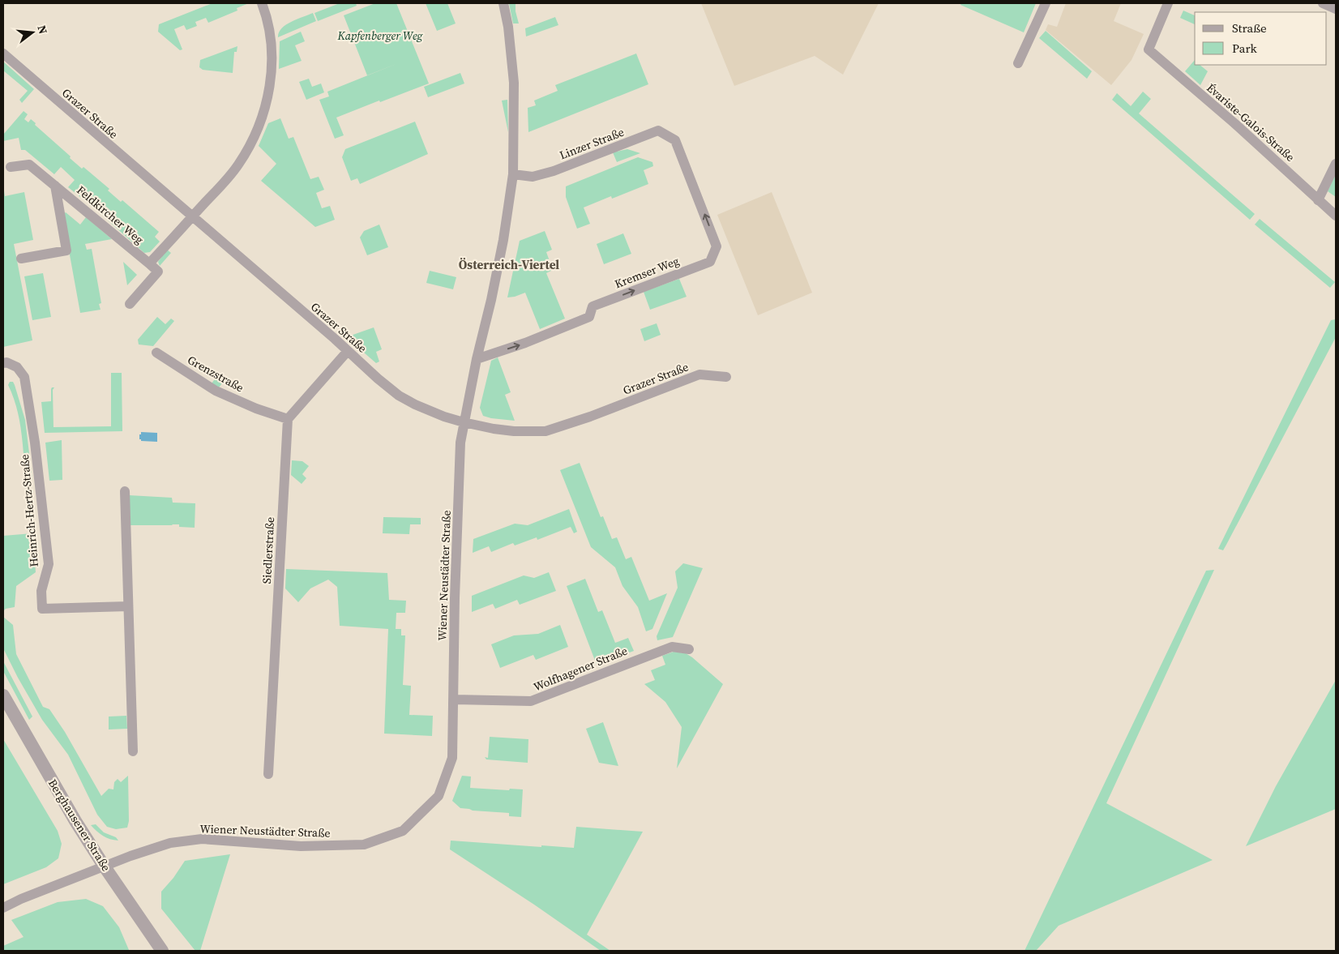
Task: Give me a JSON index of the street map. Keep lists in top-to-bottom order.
{
  "streets": {
    "street": [
      "Grazer Straße",
      "Évariste-Galois-Straße",
      "Linzer Straße",
      "Feldkircher Weg",
      "Kremser Weg",
      "Grenzstraße",
      "Heinrich-Hertz-Straße",
      "Siedlerstraße",
      "Wiener Neustädter Straße",
      "Wolfhagener Straße",
      "Berghausener Straße"
    ]
  },
  "crossings": [
    ["Grazer Straße", "Wiener Neustädter Straße"],
    ["Linzer Straße", "Kremser Weg"],
    ["Linzer Straße", "Wiener Neustädter Straße"],
    ["Kremser Weg", "Wiener Neustädter Straße"],
    ["Grenzstraße", "Siedlerstraße"],
    ["Wiener Neustädter Straße", "Wolfhagener Straße"],
    ["Wiener Neustädter Straße", "Berghausener Straße"]
  ],
  "districts": ["Österreich-Viertel"],
  "parks": ["Kapfenberger Weg"],
  "legend": ["Straße", "Park"],
  "north": "right"
}
